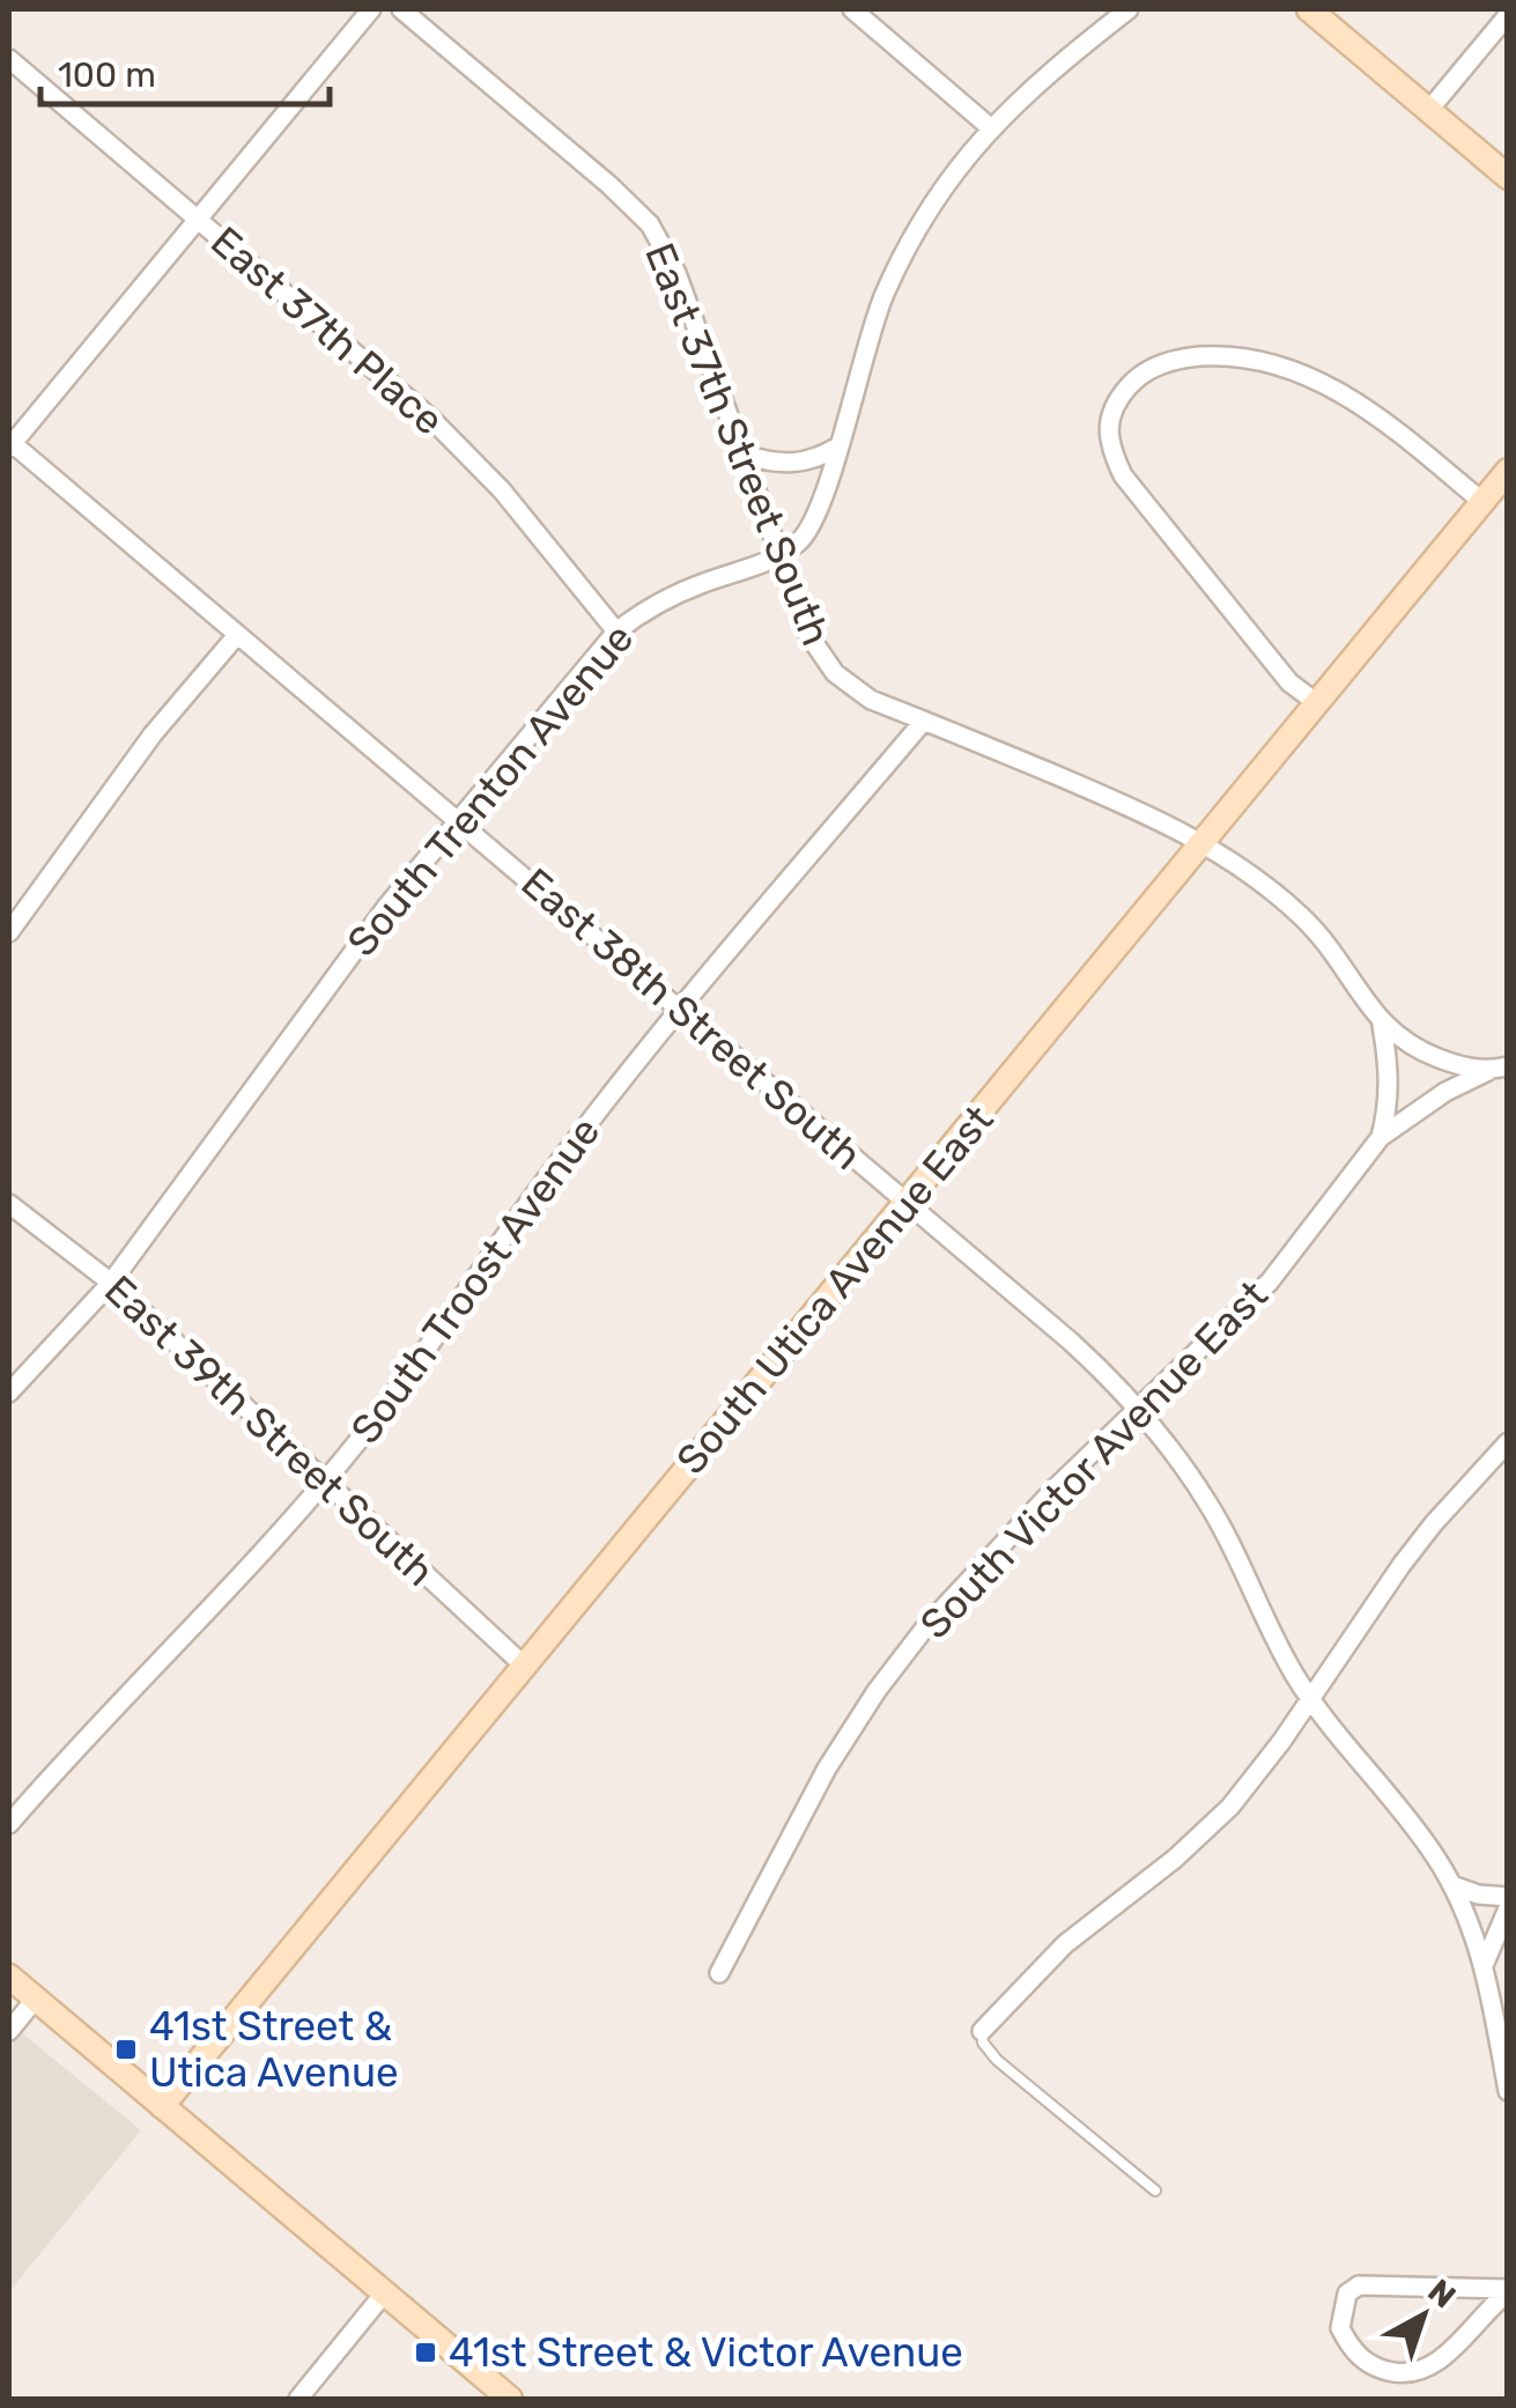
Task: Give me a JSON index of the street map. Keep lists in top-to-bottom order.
{
  "streets": {
    "street": [
      "East 37th Place",
      "East 37th Street South",
      "South Trenton Avenue",
      "East 38th Street South",
      "South Troost Avenue",
      "South Utica Avenue East",
      "East 39th Street South",
      "South Victor Avenue East"
    ]
  },
  "crossings": [
    ["East 37th Place", "South Trenton Avenue"],
    ["East 37th Street South", "South Trenton Avenue"],
    ["East 37th Street South", "South Troost Avenue"],
    ["East 37th Street South", "South Utica Avenue East"],
    ["East 37th Street South", "South Victor Avenue East"],
    ["South Trenton Avenue", "East 38th Street South"],
    ["South Trenton Avenue", "East 39th Street South"],
    ["East 38th Street South", "South Troost Avenue"],
    ["East 38th Street South", "South Utica Avenue East"],
    ["East 38th Street South", "South Victor Avenue East"],
    ["South Troost Avenue", "East 39th Street South"],
    ["South Utica Avenue East", "East 39th Street South"]
  ],
  "places": {
    "transit": ["41st Street & Utica Avenue", "41st Street & Victor Avenue"]
  },
  "scale_bar": "100 m",
  "north": "top right"
}
